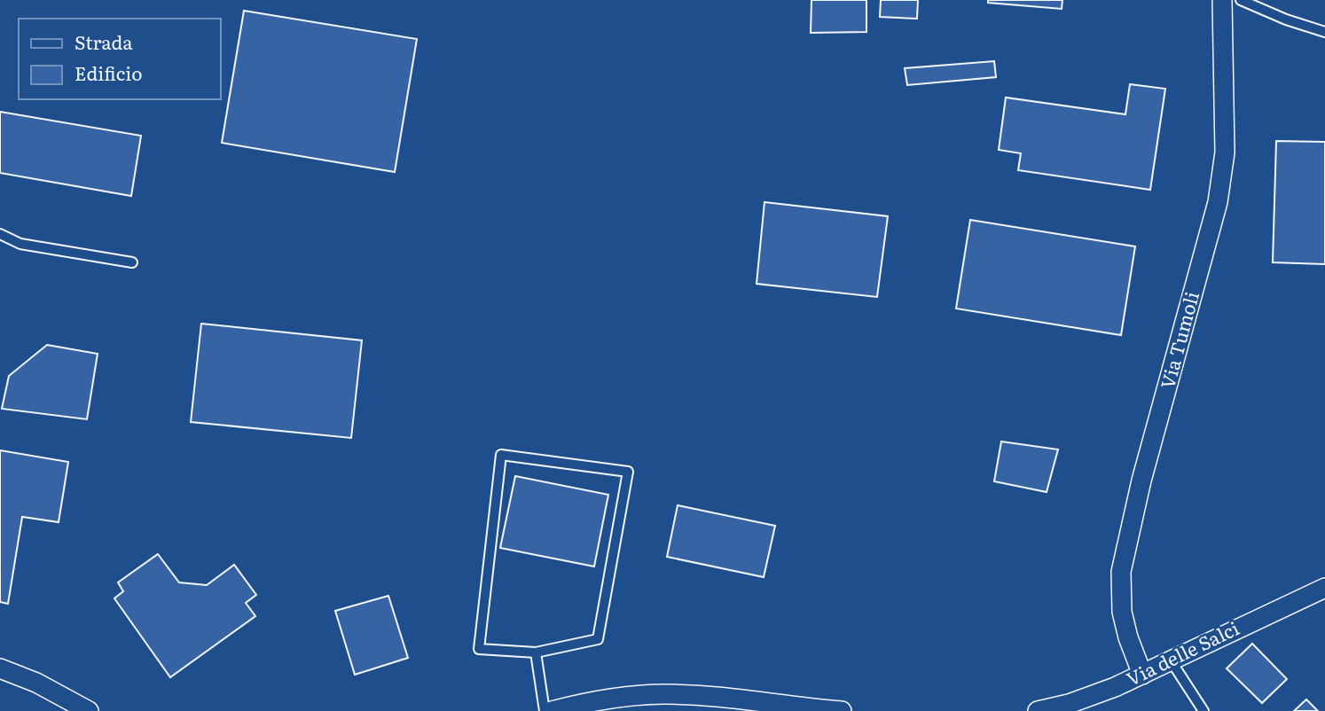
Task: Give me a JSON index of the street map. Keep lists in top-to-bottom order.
{
  "streets": {
    "street": ["Via Tumoli", "Via delle Salci"]
  },
  "crossings": [
    ["Via Tumoli", "Via delle Salci"]
  ],
  "legend": ["Strada", "Edificio"]
}
